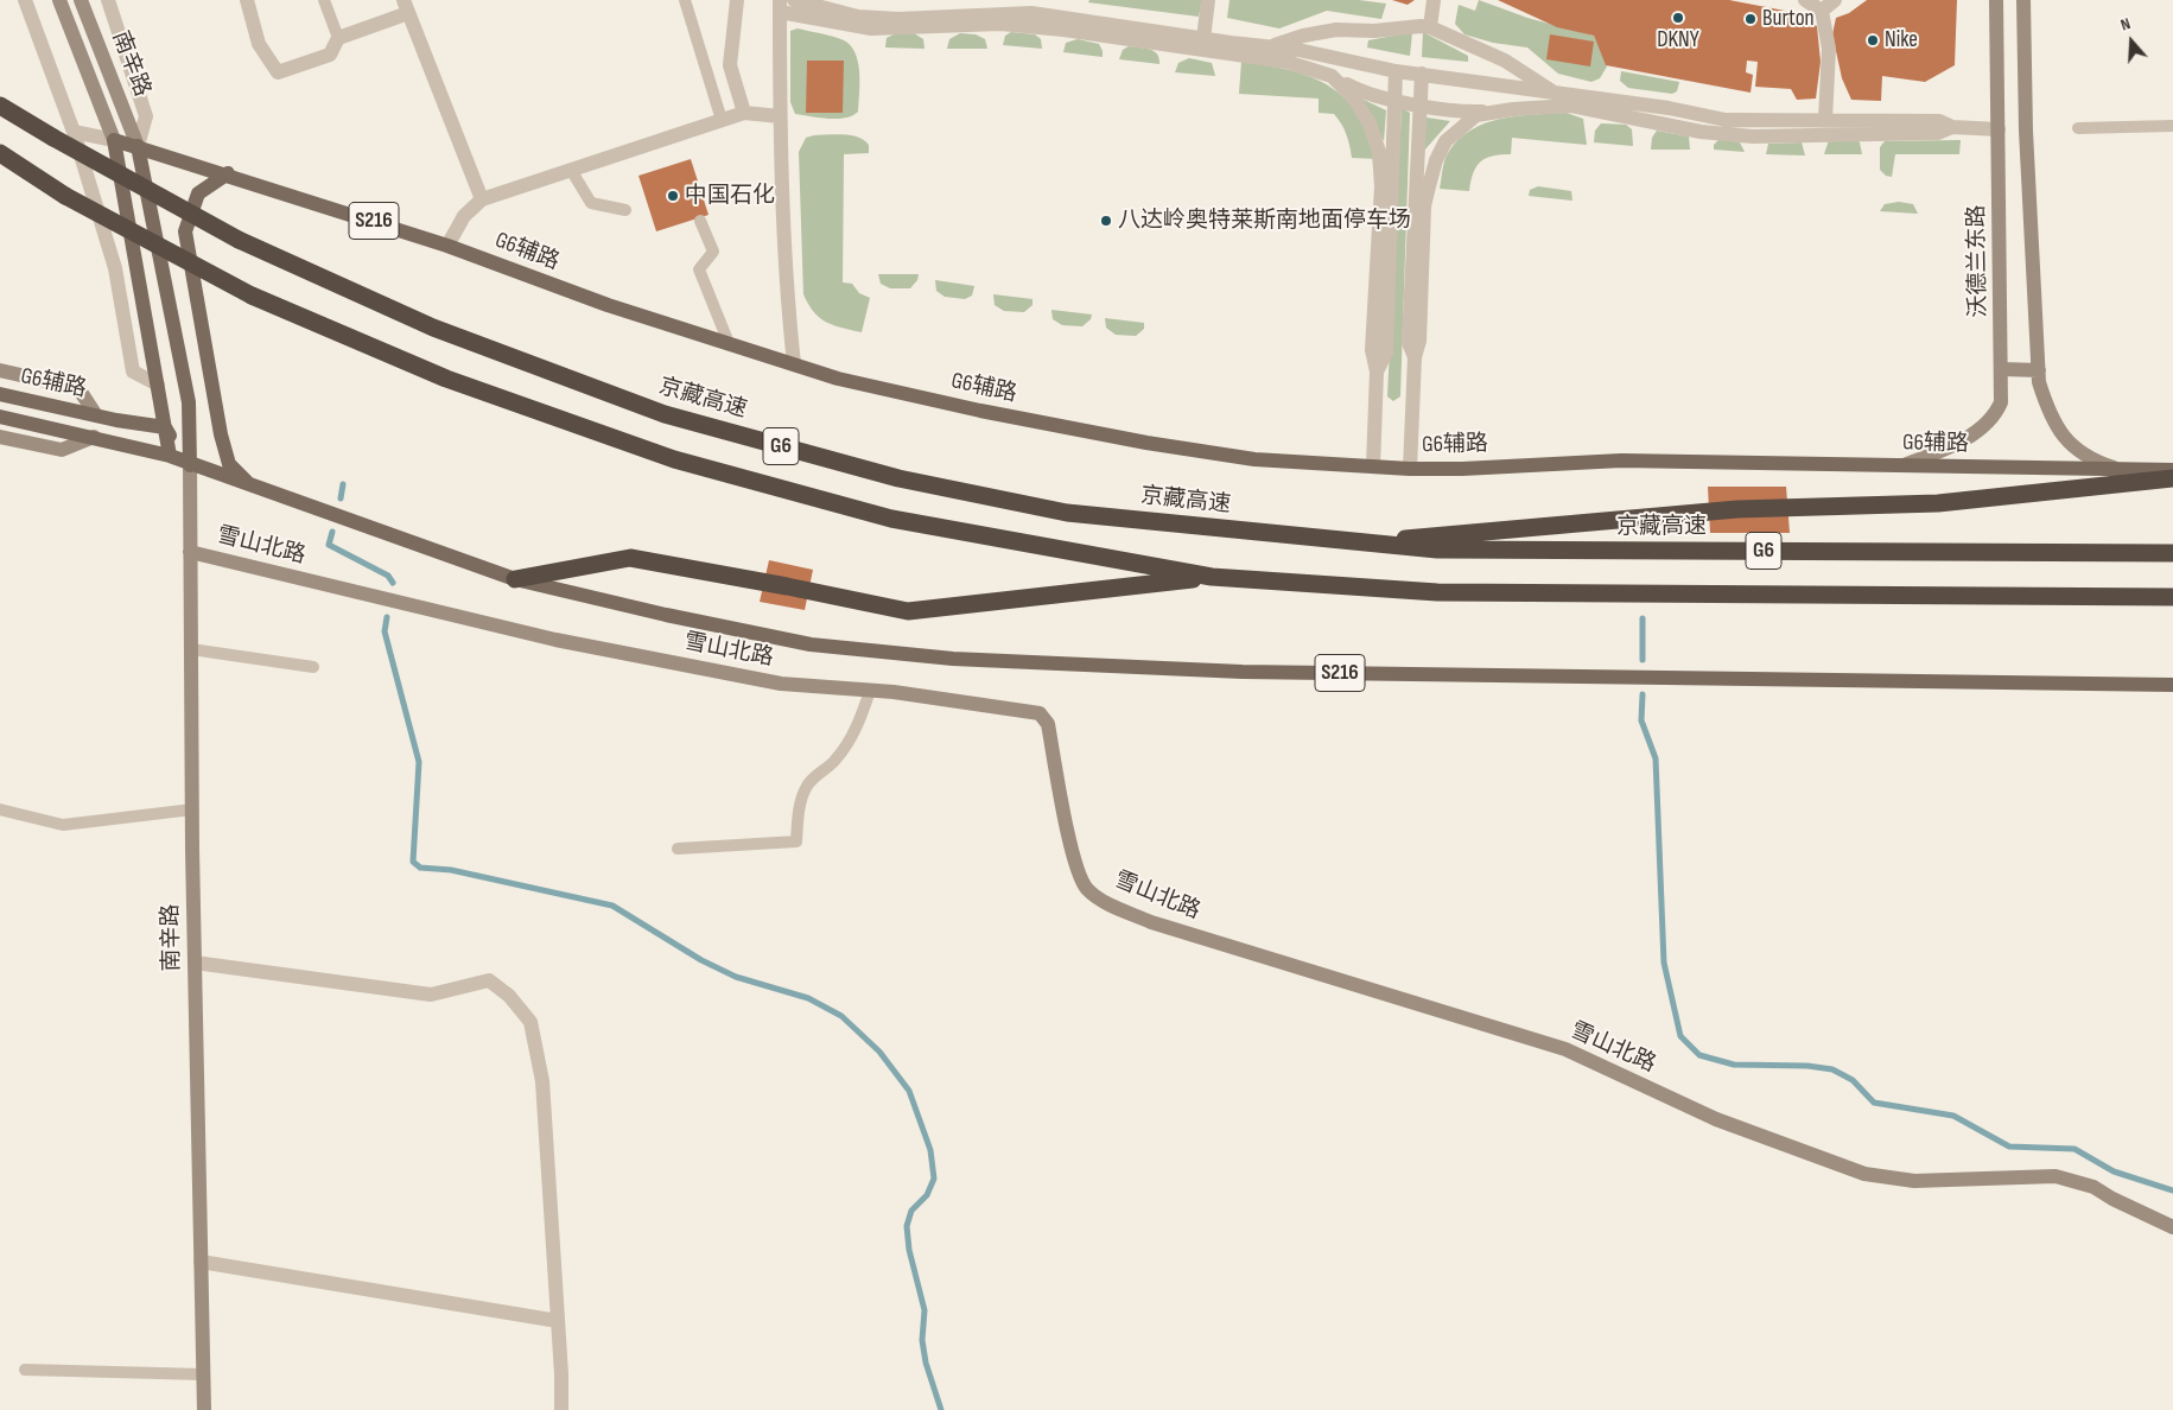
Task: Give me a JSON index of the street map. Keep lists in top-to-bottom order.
{
  "streets": {
    "highway": ["京藏高速", "G6"],
    "main road": ["S216", "G6辅路"],
    "street": ["南辛路", "沃德兰东路", "雪山北路"]
  },
  "crossings": [
    ["南辛路", "G6辅路"],
    ["南辛路", "雪山北路"],
    ["G6辅路", "沃德兰东路"]
  ],
  "places": [
    "DKNY",
    "Burton",
    "Nike",
    "中国石化",
    "八达岭奥特莱斯南地面停车场"
  ],
  "north": "top"
}
